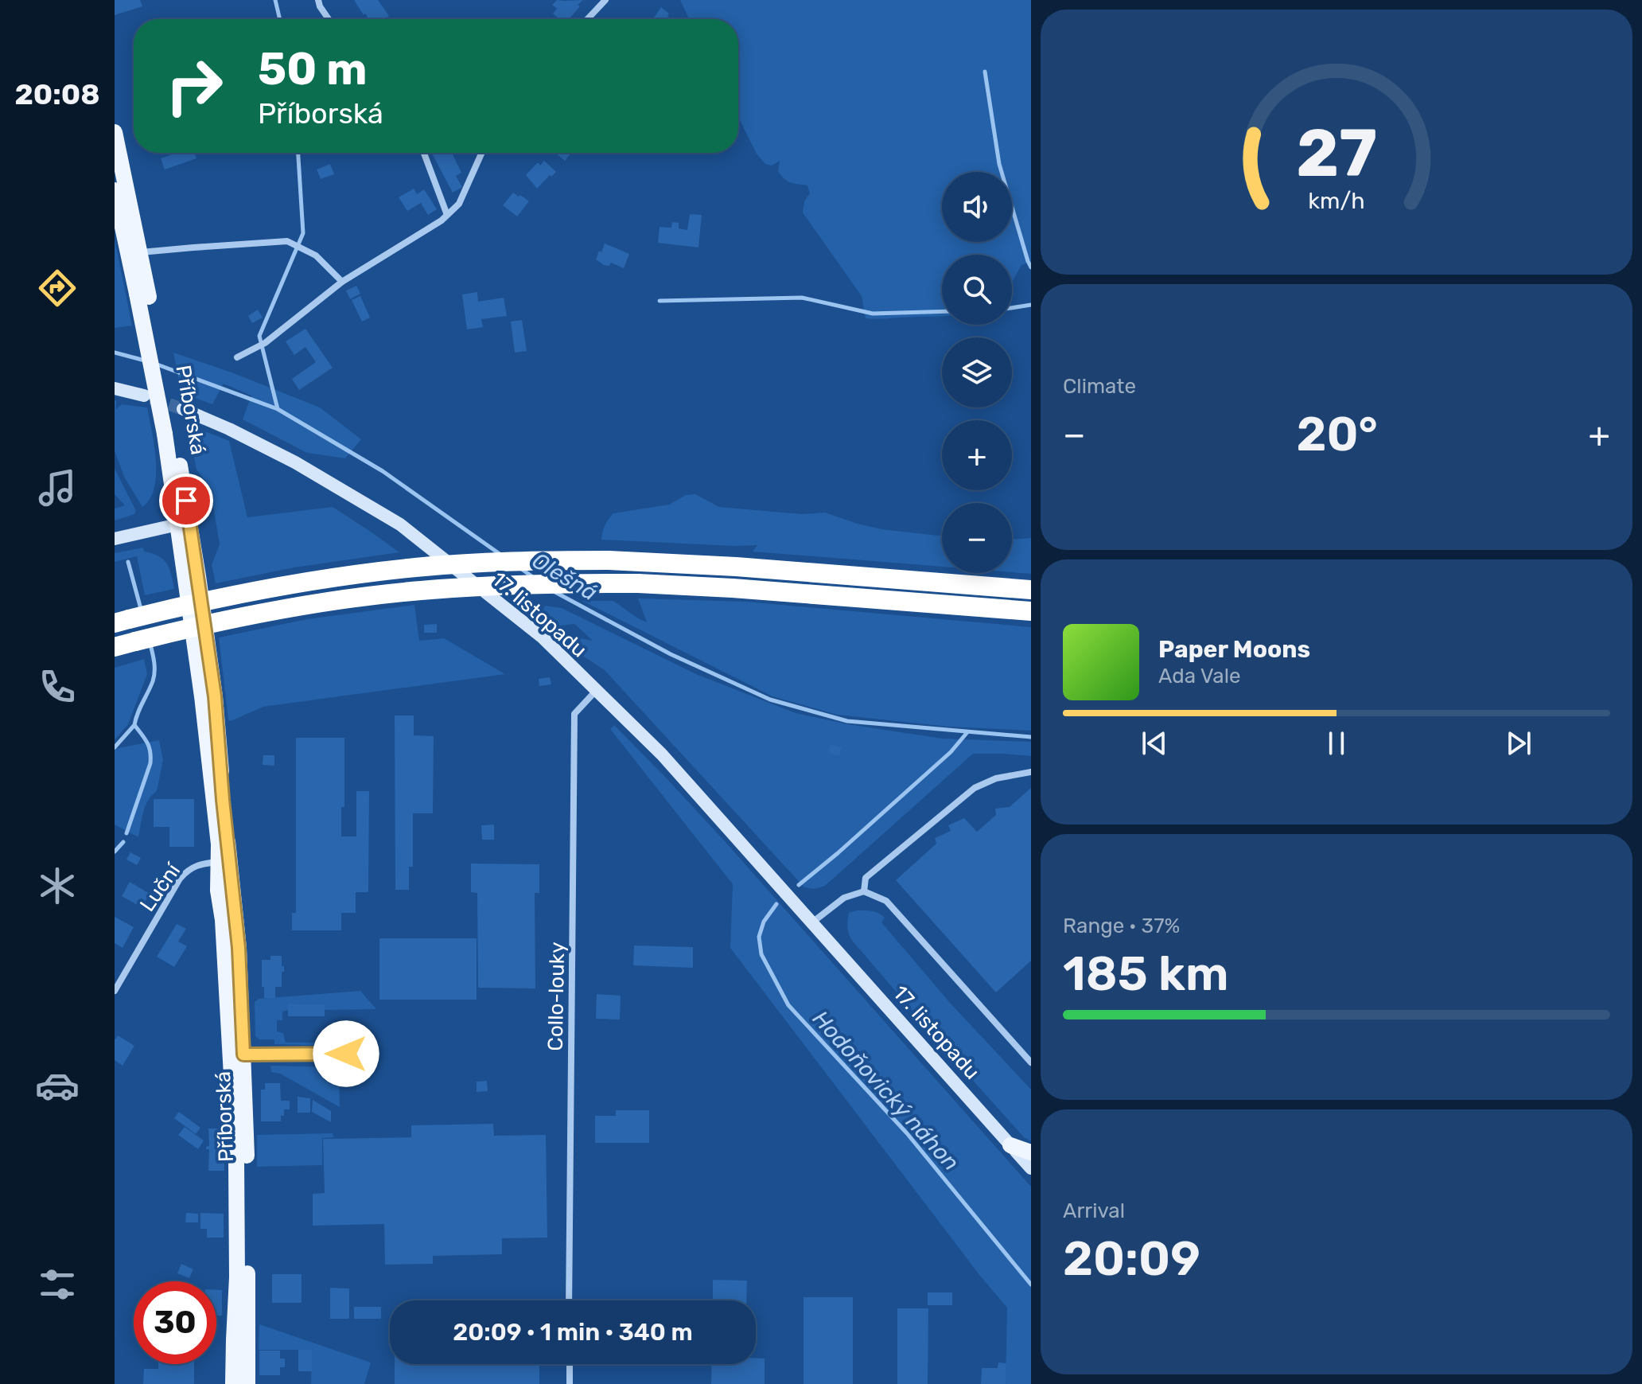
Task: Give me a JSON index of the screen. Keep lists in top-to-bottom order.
{
  "streets": {
    "main road": ["Příborská", "17. listopadu"],
    "street": ["Luční", "Collo-louky"]
  },
  "crossings": [
    ["Příborská", "Luční"],
    ["17. listopadu", "Collo-louky"]
  ],
  "water": ["Olešná", "Hodoňovický náhon"],
  "page": {
    "tabs": "20:08",
    "turn": ["50 m", "Příborská"],
    "map_buttons": ["+", "−"],
    "tile": [
      "Climate",
      ["Range · 37%", "185 km"],
      ["Arrival", "20:09"]
    ],
    "heat": ["−", "20°", "+"],
    "song": ["Paper Moons", "Ada Vale"],
    "limit": "30",
    "trip": "20:09 · 1 min · 340 m",
    "gauge": ["27", "km/h"]
  }
}
